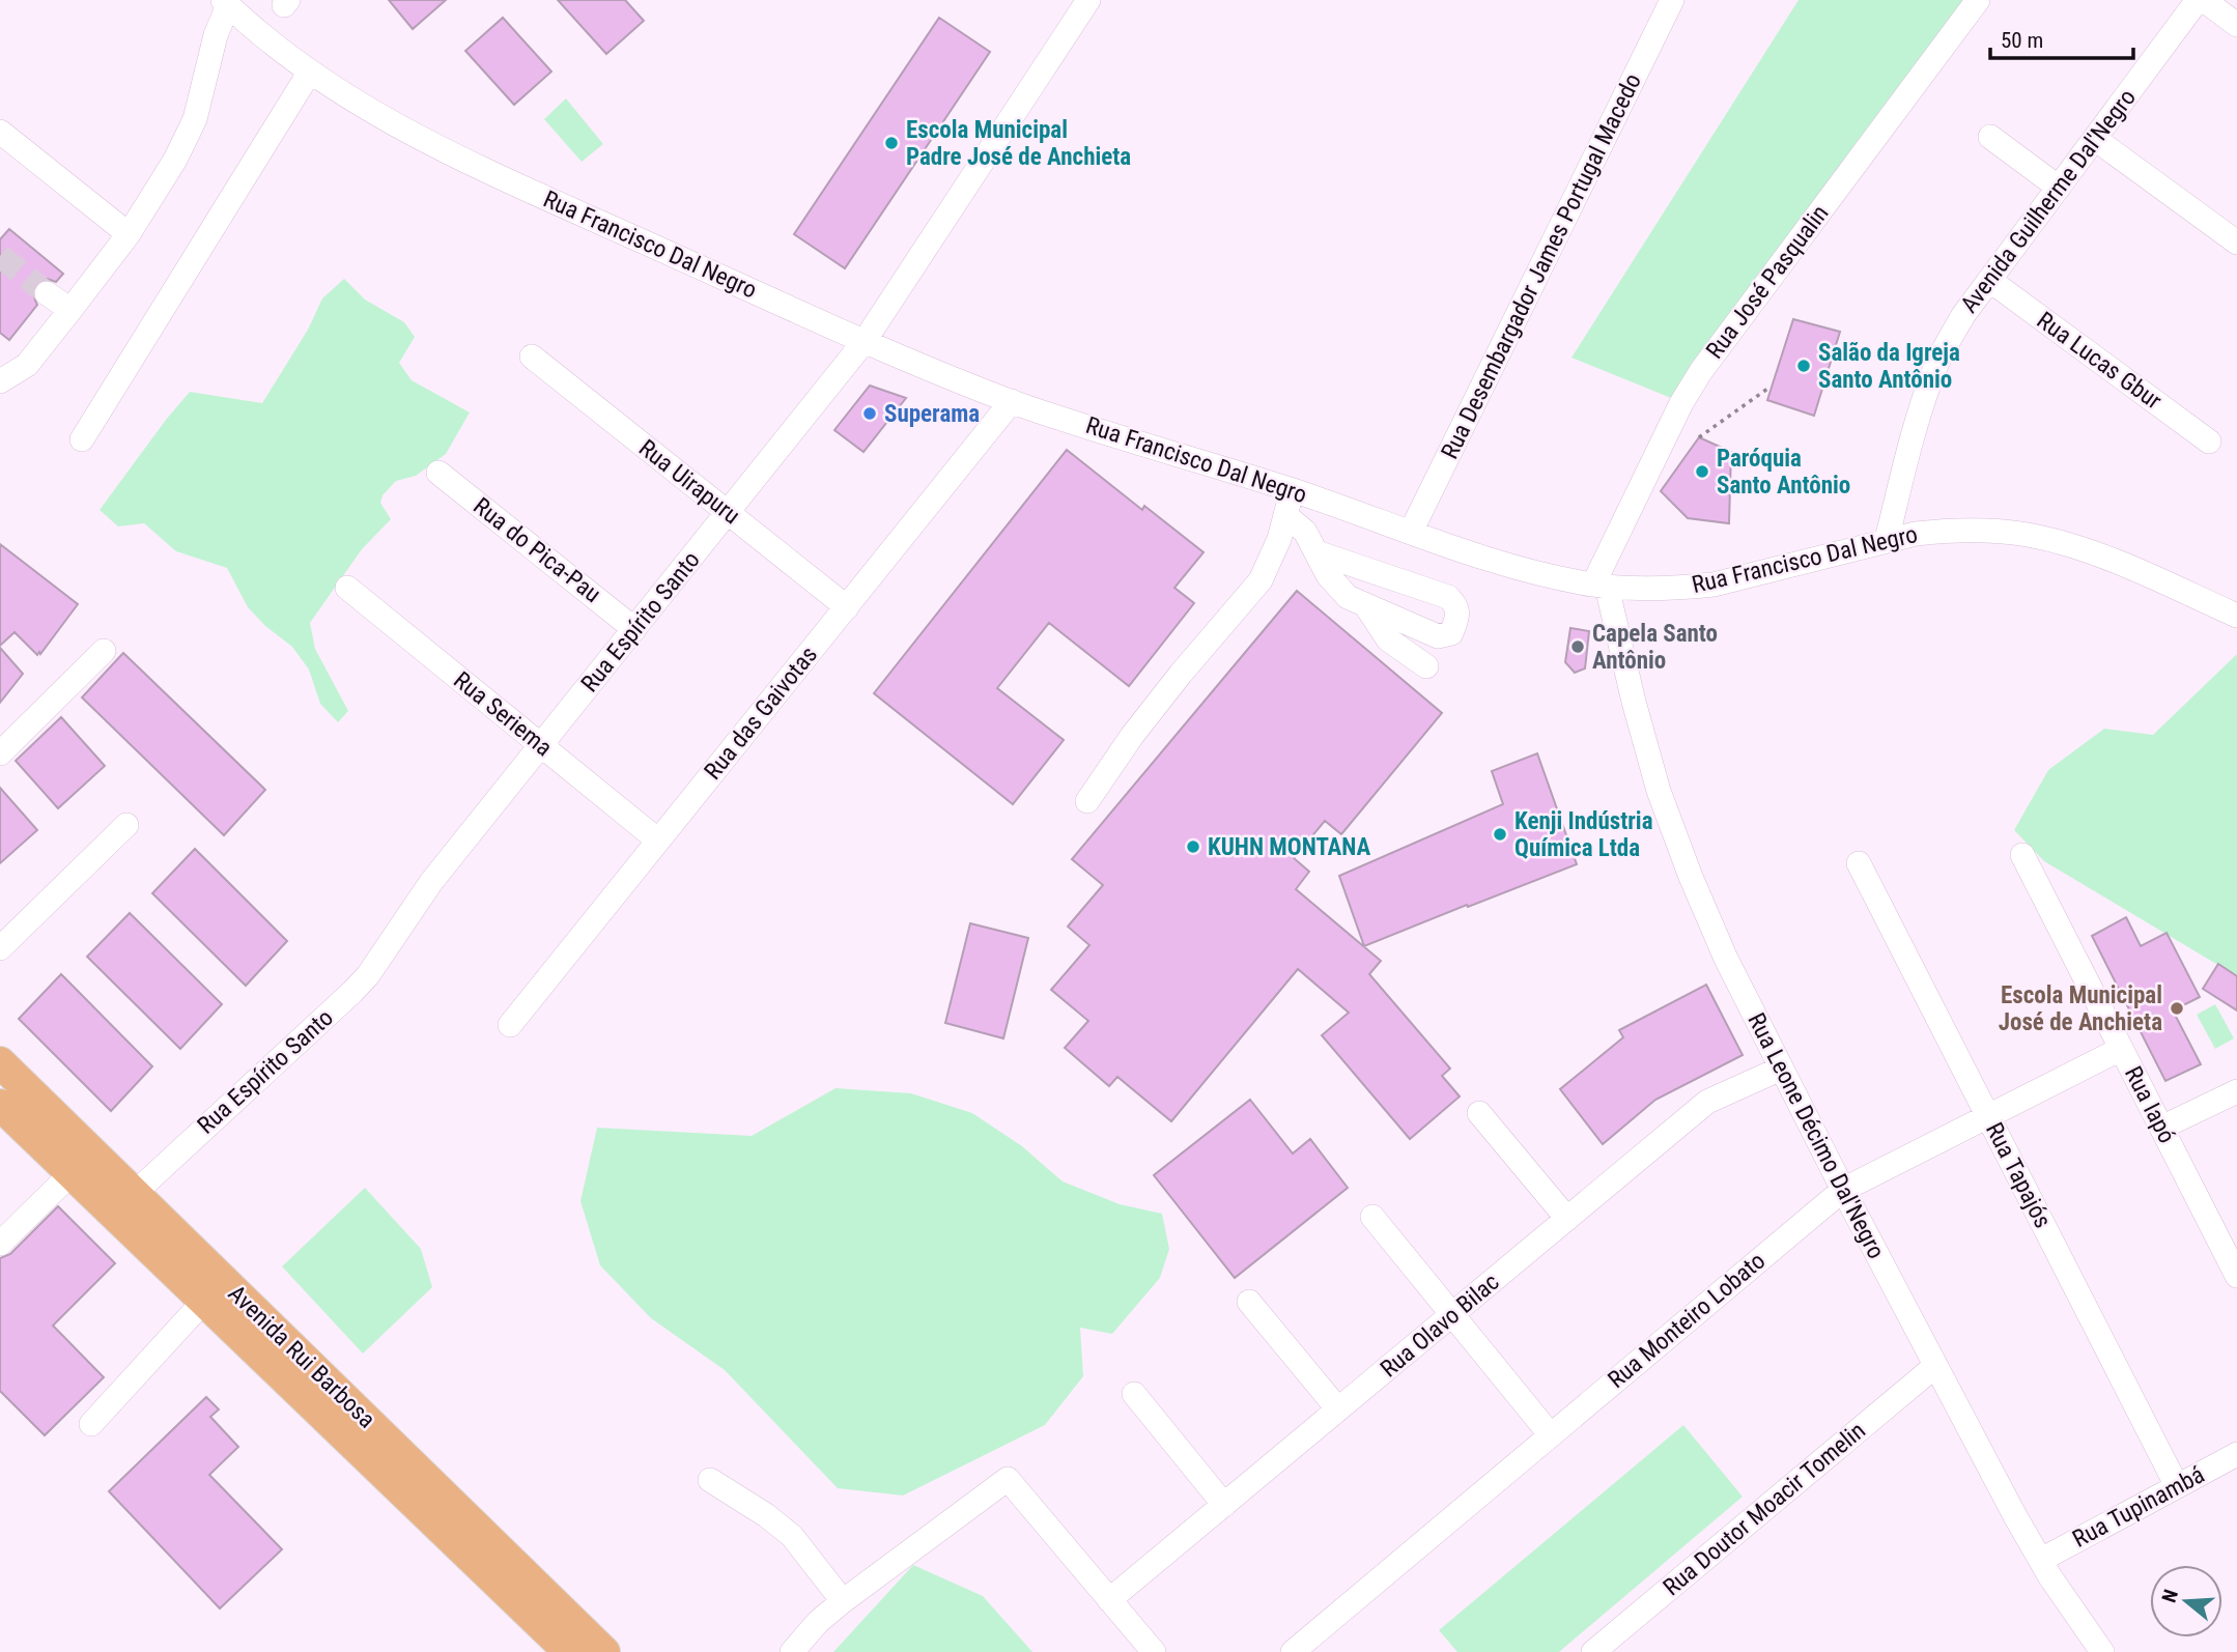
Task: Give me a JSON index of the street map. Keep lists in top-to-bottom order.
{
  "streets": {
    "main road": ["Avenida Rui Barbosa"],
    "street": [
      "Avenida Guilherme Dal'Negro",
      "Rua Francisco Dal Negro",
      "Rua Desembargador James Portugal Macedo",
      "Rua José Pasqualin",
      "Rua Lucas Gbur",
      "Rua Uirapuru",
      "Rua do Pica-Pau",
      "Rua Espírito Santo",
      "Rua das Gaivotas",
      "Rua Seriema",
      "Rua Iapó",
      "Rua Leone Décimo Dal'Negro",
      "Rua Tapajós",
      "Rua Monteiro Lobato",
      "Rua Olavo Bilac",
      "Rua Tupinambá",
      "Rua Doutor Moacir Tomelin"
    ]
  },
  "crossings": [
    ["Avenida Guilherme Dal'Negro", "Rua Francisco Dal Negro"],
    ["Avenida Guilherme Dal'Negro", "Rua Lucas Gbur"],
    ["Rua Francisco Dal Negro", "Rua Desembargador James Portugal Macedo"],
    ["Rua Francisco Dal Negro", "Rua José Pasqualin"],
    ["Rua Francisco Dal Negro", "Rua Espírito Santo"],
    ["Rua Francisco Dal Negro", "Rua das Gaivotas"],
    ["Rua Francisco Dal Negro", "Rua Leone Décimo Dal'Negro"],
    ["Rua José Pasqualin", "Rua Leone Décimo Dal'Negro"],
    ["Rua Uirapuru", "Rua Espírito Santo"],
    ["Rua Uirapuru", "Rua das Gaivotas"],
    ["Rua do Pica-Pau", "Rua Espírito Santo"],
    ["Rua Espírito Santo", "Rua Seriema"],
    ["Rua Espírito Santo", "Avenida Rui Barbosa"],
    ["Rua das Gaivotas", "Rua Seriema"],
    ["Rua Iapó", "Rua Monteiro Lobato"],
    ["Rua Leone Décimo Dal'Negro", "Rua Monteiro Lobato"],
    ["Rua Leone Décimo Dal'Negro", "Rua Olavo Bilac"],
    ["Rua Leone Décimo Dal'Negro", "Rua Tupinambá"],
    ["Rua Leone Décimo Dal'Negro", "Rua Doutor Moacir Tomelin"],
    ["Rua Tapajós", "Rua Monteiro Lobato"],
    ["Rua Tapajós", "Rua Tupinambá"]
  ],
  "places": [
    "Escola Municipal Padre José de Anchieta",
    "Salão da Igreja Santo Antônio",
    "Superama",
    "Paróquia Santo Antônio",
    "Capela Santo Antônio",
    "Kenji Indústria Química Ltda",
    "KUHN MONTANA",
    "Escola Municipal José de Anchieta"
  ],
  "scale_bar": "50 m",
  "north": "left"
}
